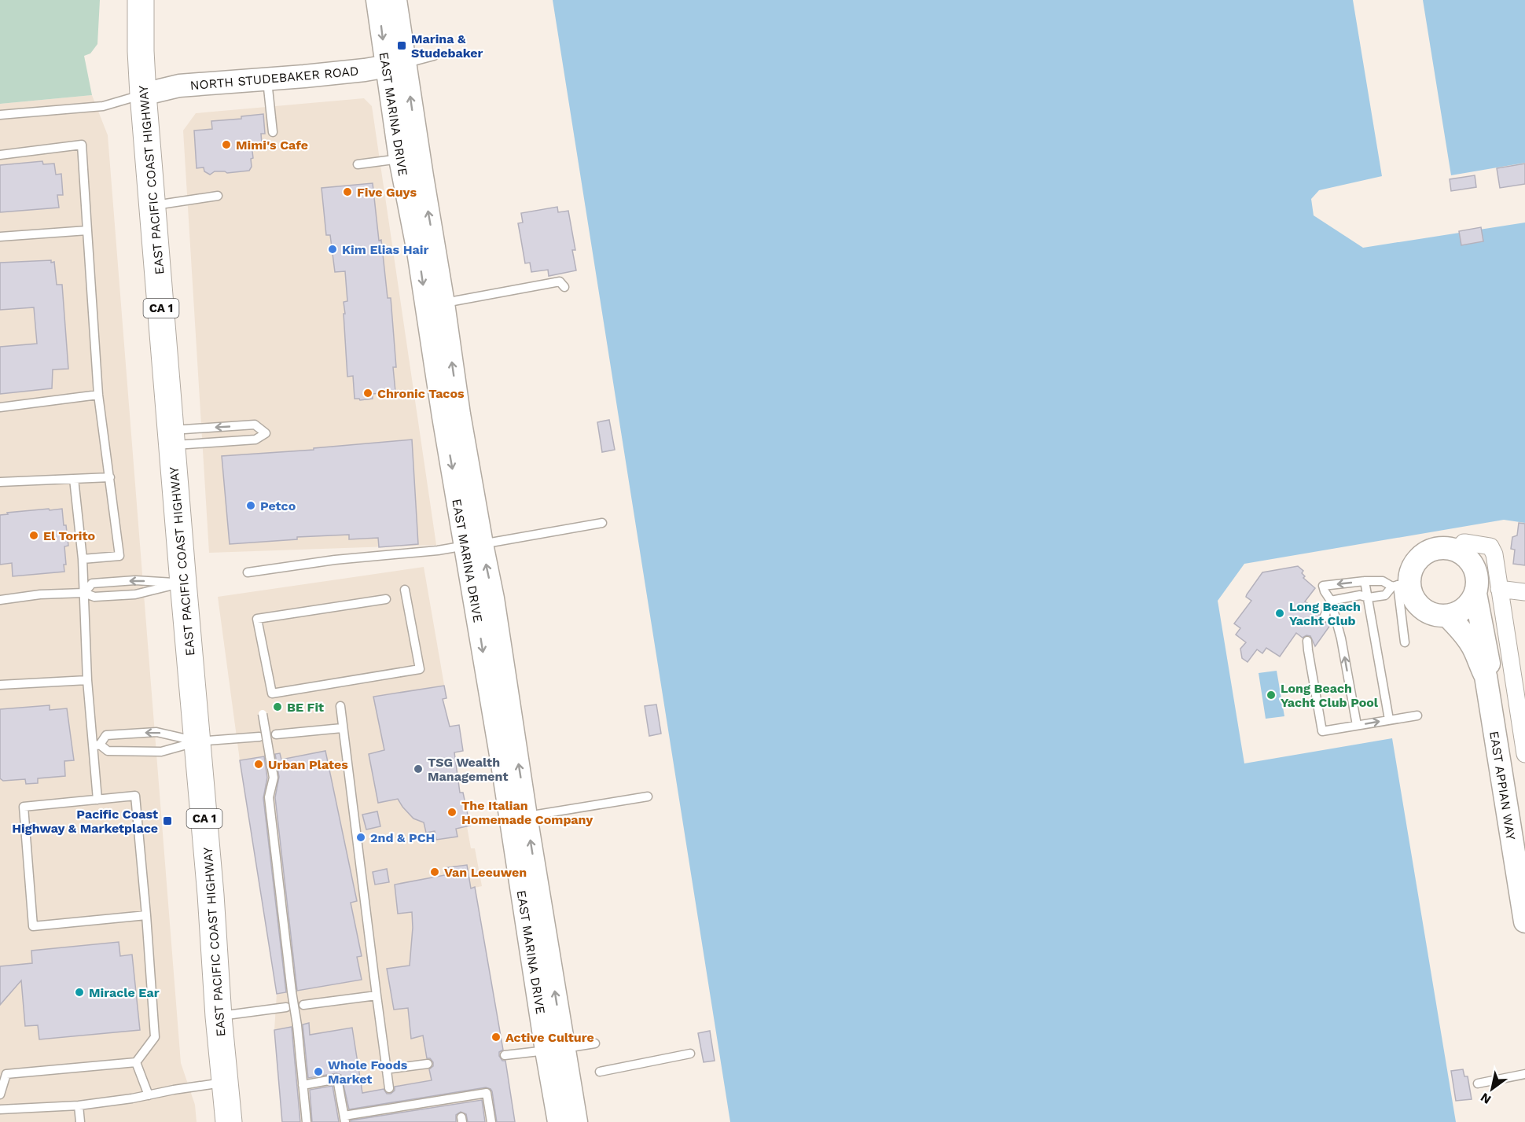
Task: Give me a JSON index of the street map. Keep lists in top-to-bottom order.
{
  "streets": {
    "highway": ["EAST PACIFIC COAST HIGHWAY", "CA 1"],
    "main road": ["NORTH STUDEBAKER ROAD", "EAST MARINA DRIVE", "EAST APPIAN WAY"]
  },
  "crossings": [
    ["NORTH STUDEBAKER ROAD", "EAST MARINA DRIVE"],
    ["NORTH STUDEBAKER ROAD", "EAST PACIFIC COAST HIGHWAY"]
  ],
  "places": {
    "transit": ["Marina & Studebaker", "Pacific Coast Highway & Marketplace"],
    "other": [
      "Mimi's Cafe",
      "Five Guys",
      "Kim Elias Hair",
      "Chronic Tacos",
      "Petco",
      "El Torito",
      "Long Beach Yacht Club",
      "Long Beach Yacht Club Pool",
      "BE Fit",
      "Urban Plates",
      "TSG Wealth Management",
      "The Italian Homemade Company",
      "2nd & PCH",
      "Van Leeuwen",
      "Miracle Ear",
      "Active Culture",
      "Whole Foods Market"
    ]
  },
  "north": "bottom left"
}
